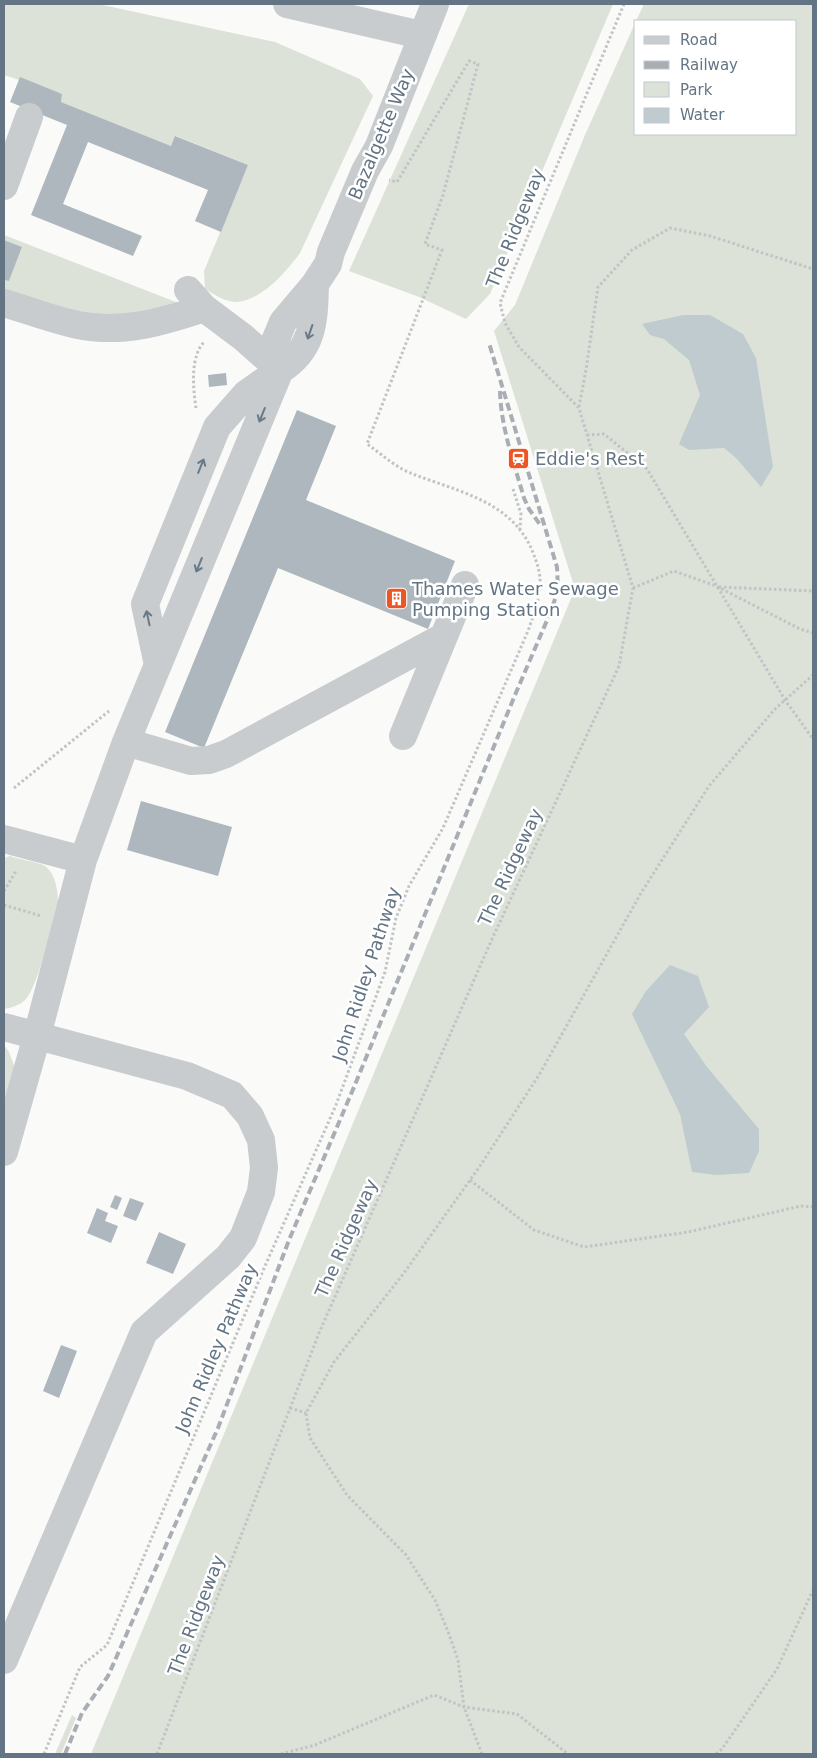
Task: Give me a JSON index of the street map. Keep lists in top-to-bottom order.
{
  "streets": {
    "street": ["Bazalgette Way"],
    "path": ["The Ridgeway", "John Ridley Pathway"]
  },
  "places": {
    "station": ["Eddie's Rest"],
    "building": ["Thames Water Sewage Pumping Station"]
  },
  "legend": [
    "Road",
    "Railway",
    "Park",
    "Water"
  ]
}
